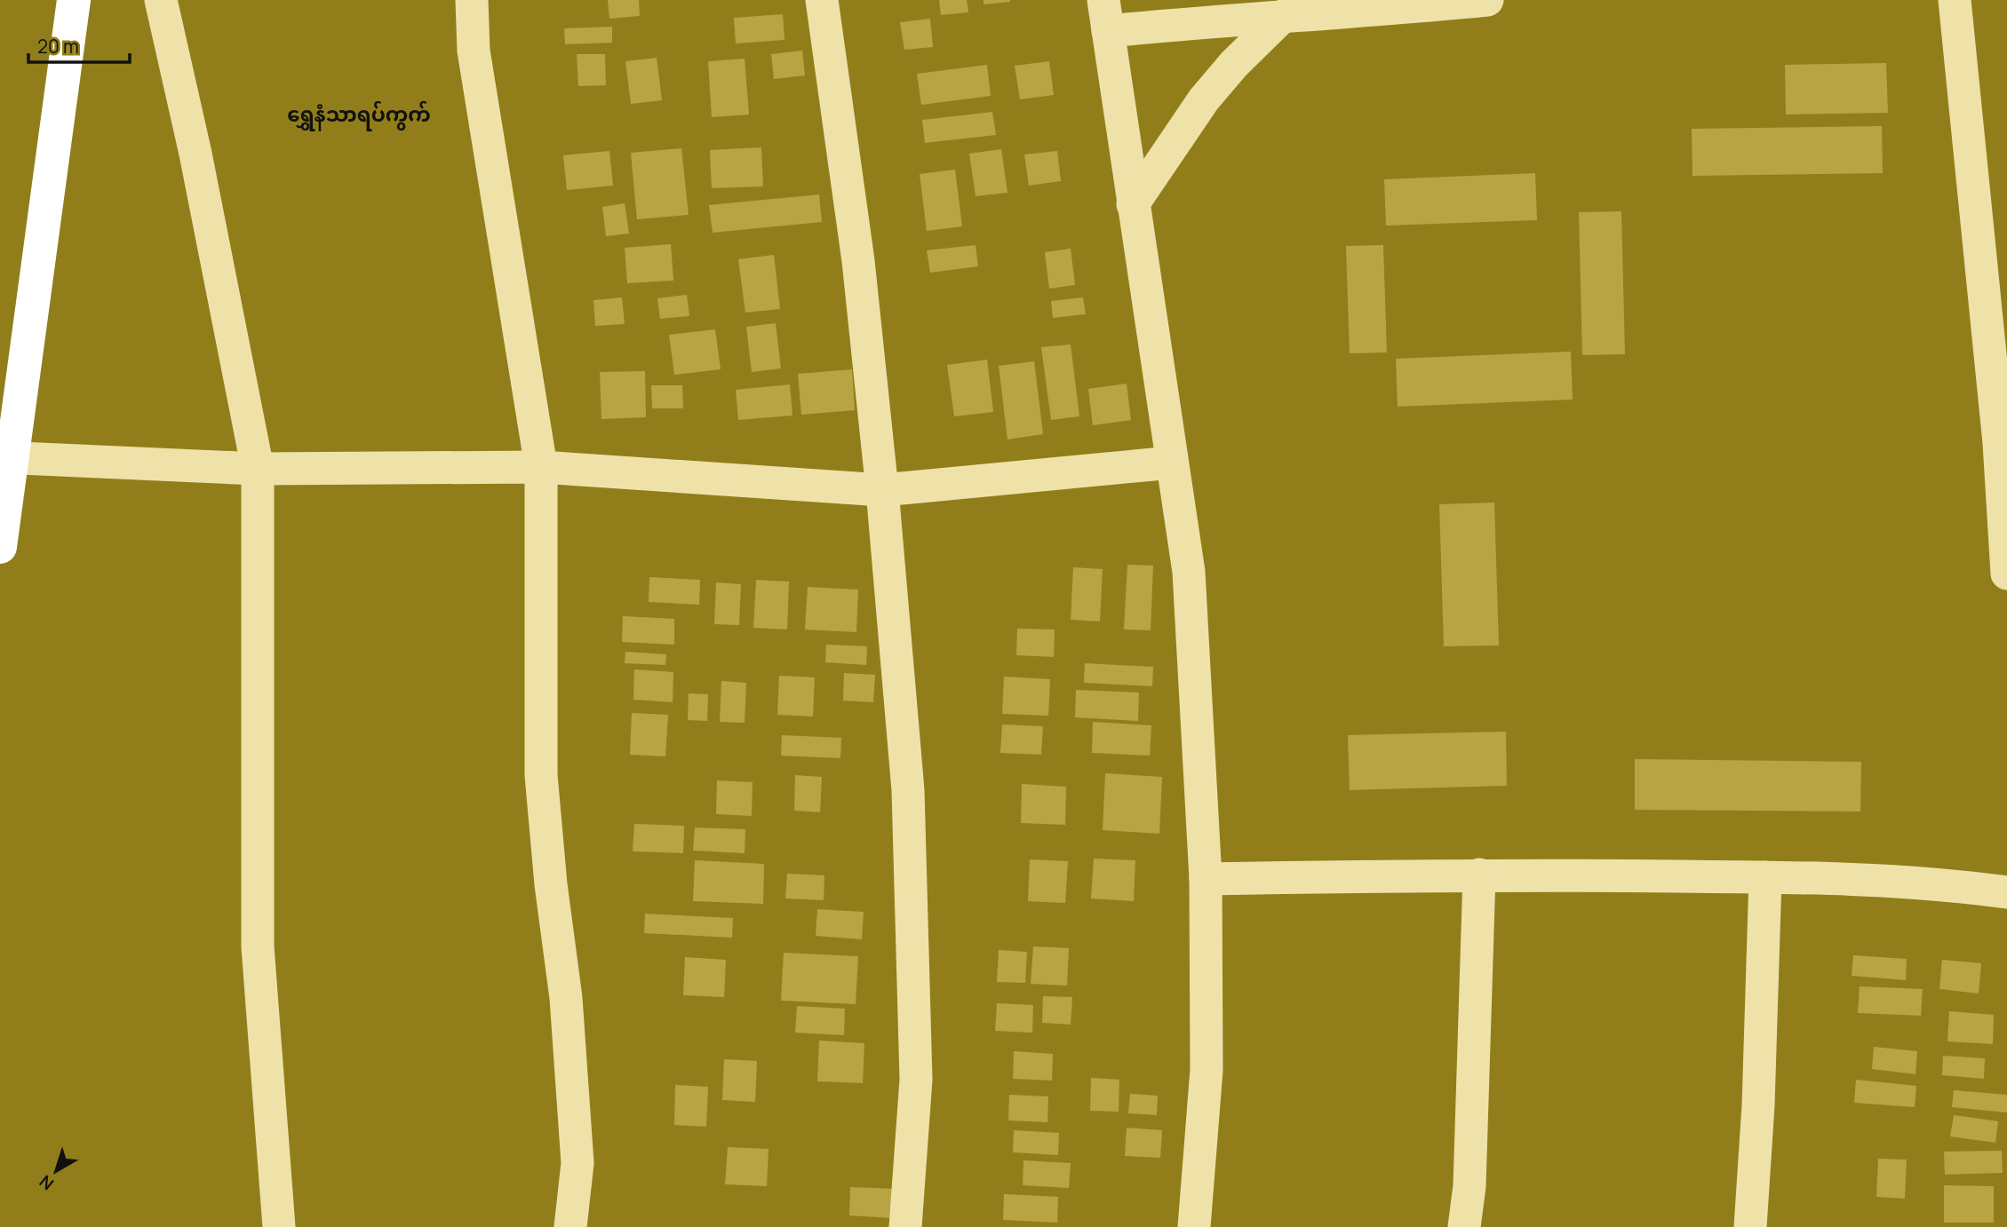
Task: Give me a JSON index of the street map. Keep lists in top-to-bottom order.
{
  "districts": ["ရွှေနံသာရပ်ကွက်"],
  "scale_bar": "20 m",
  "north": "bottom left"
}
